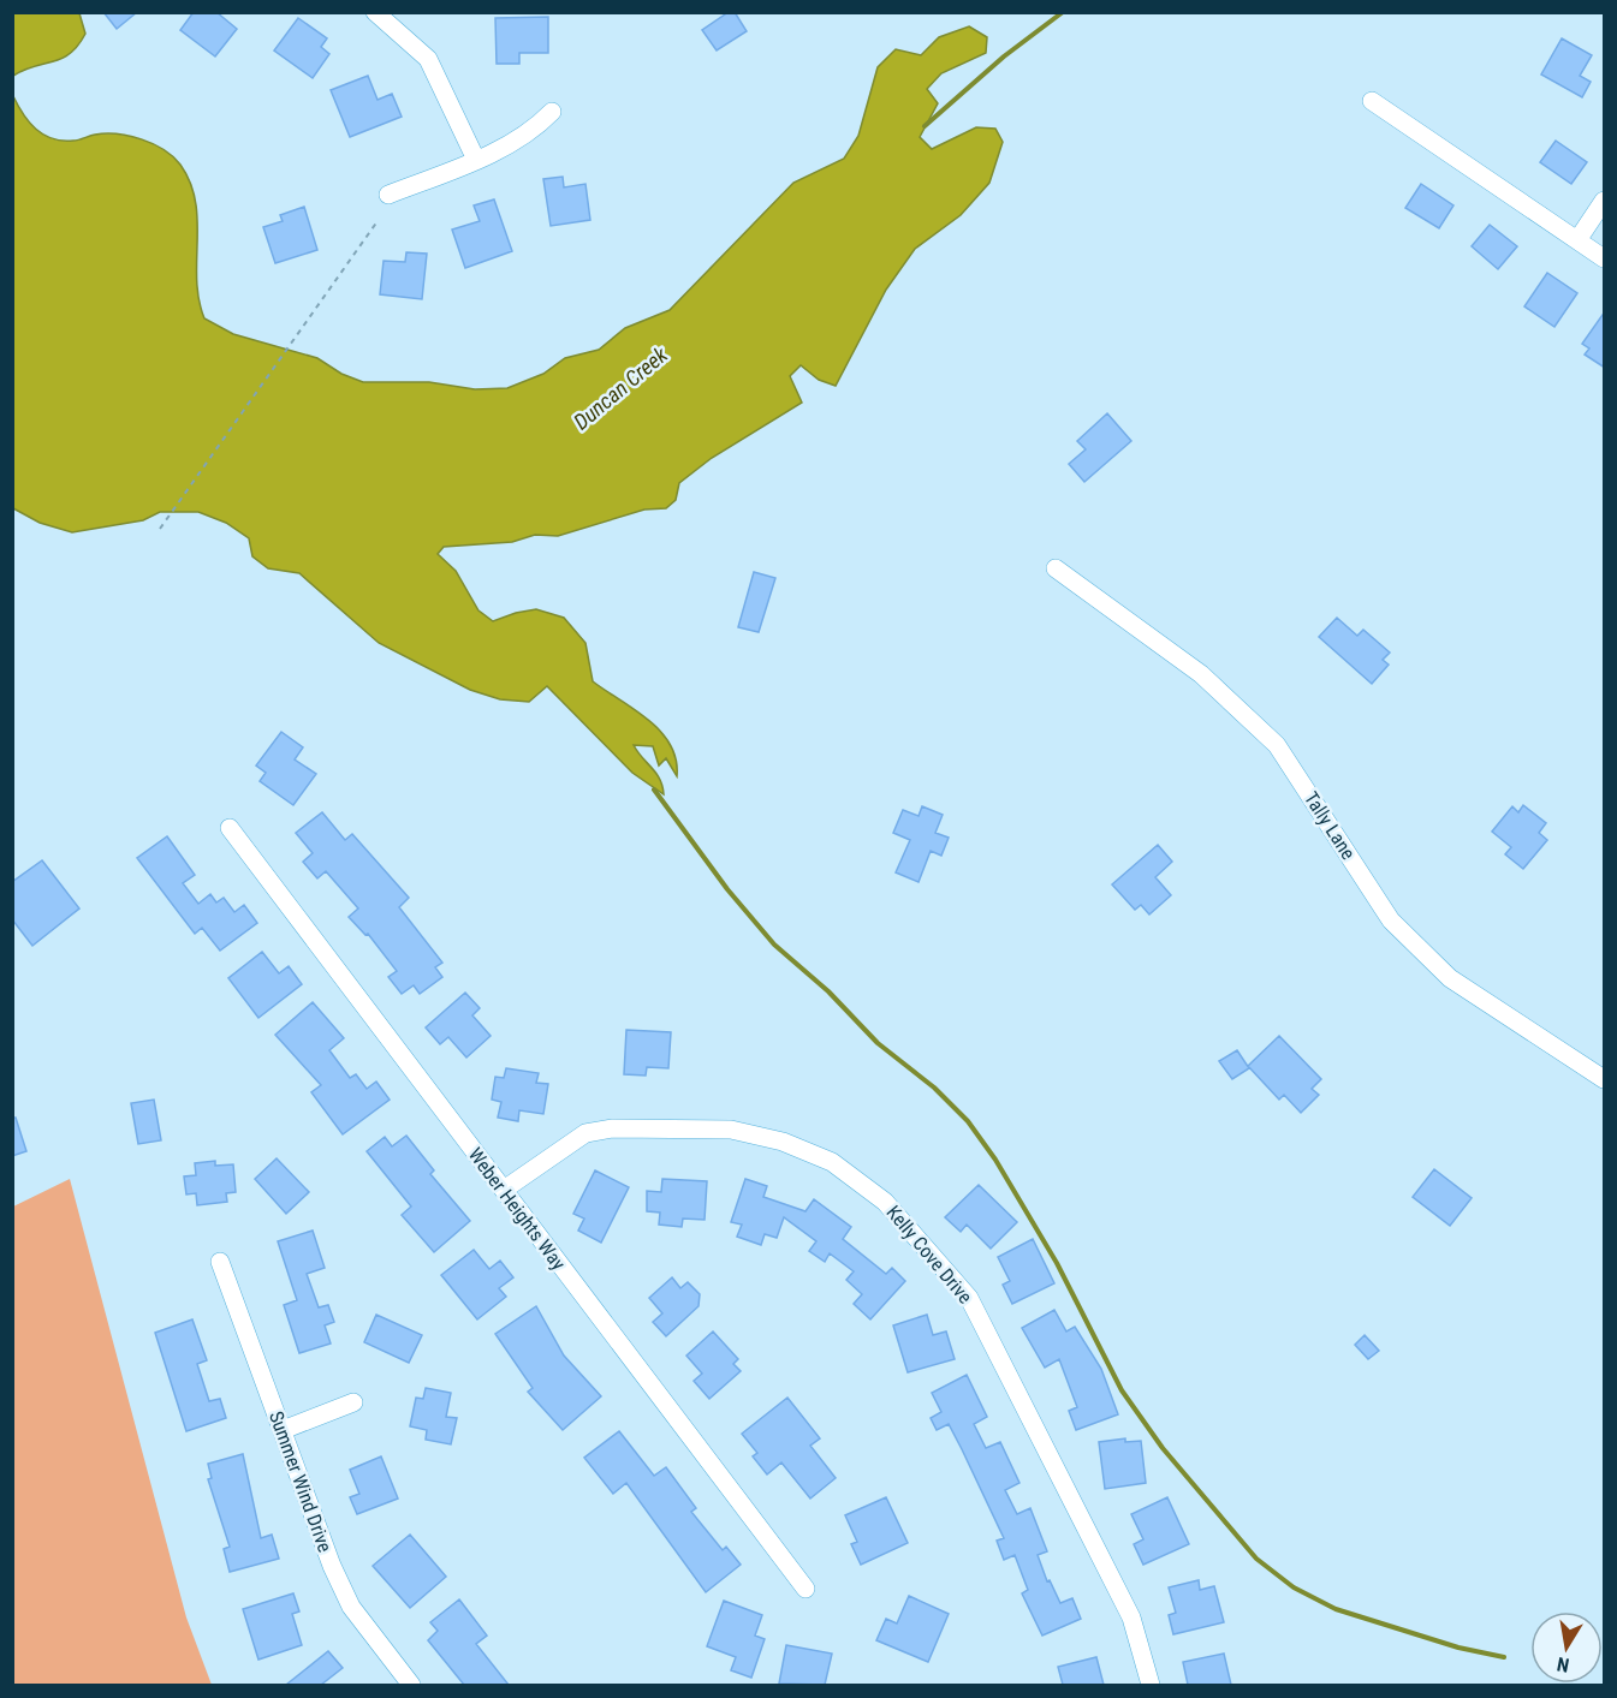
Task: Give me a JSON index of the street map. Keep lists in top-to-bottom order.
{
  "streets": {
    "street": [
      "Tally Lane",
      "Weber Heights Way",
      "Kelly Cove Drive",
      "Summer Wind Drive"
    ]
  },
  "crossings": [
    ["Weber Heights Way", "Kelly Cove Drive"]
  ],
  "water": ["Duncan Creek"],
  "north": "bottom"
}
